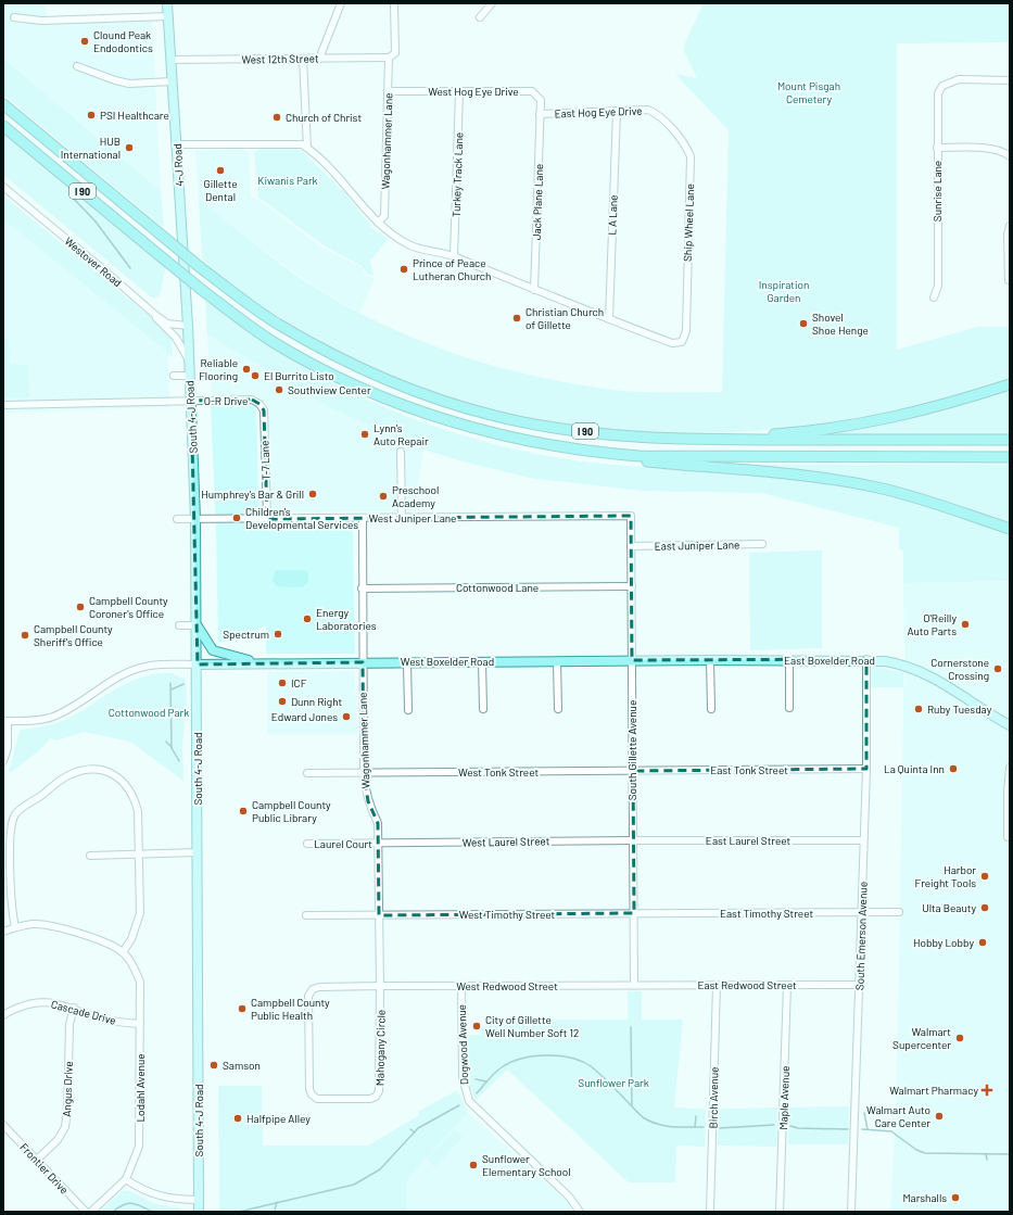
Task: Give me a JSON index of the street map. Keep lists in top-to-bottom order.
{
  "streets": {
    "highway": ["I 90"],
    "main road": [
      "4-J Road",
      "South 4-J Road",
      "East Boxelder Road",
      "West Boxelder Road"
    ],
    "street": [
      "West 12th Street",
      "West Hog Eye Drive",
      "East Hog Eye Drive",
      "Wagonhammer Lane",
      "Turkey Track Lane",
      "Sunrise Lane",
      "Jack Plane Lane",
      "L A Lane",
      "Ship Wheel Lane",
      "Westover Road",
      "O-R Drive",
      "T-7 Lane",
      "West Juniper Lane",
      "East Juniper Lane",
      "Cottonwood Lane",
      "South Gillette Avenue",
      "East Tonk Street",
      "West Tonk Street",
      "East Laurel Street",
      "West Laurel Street",
      "Laurel Court",
      "East Timothy Street",
      "West Timothy Street",
      "South Emerson Avenue",
      "East Redwood Street",
      "West Redwood Street",
      "Cascade Drive",
      "Dogwood Avenue",
      "Mahogany Circle",
      "Lodahl Avenue",
      "Angus Drive",
      "Birch Avenue",
      "Maple Avenue",
      "Frontier Drive"
    ]
  },
  "crossings": [
    ["West 12th Street", "Wagonhammer Lane"],
    ["West 12th Street", "4-J Road"],
    ["West Hog Eye Drive", "East Hog Eye Drive"],
    ["West Hog Eye Drive", "Wagonhammer Lane"],
    ["West Hog Eye Drive", "Turkey Track Lane"],
    ["West Hog Eye Drive", "Jack Plane Lane"],
    ["East Hog Eye Drive", "Jack Plane Lane"],
    ["East Hog Eye Drive", "L A Lane"],
    ["East Hog Eye Drive", "Ship Wheel Lane"],
    ["Wagonhammer Lane", "West Juniper Lane"],
    ["Wagonhammer Lane", "Cottonwood Lane"],
    ["Wagonhammer Lane", "West Boxelder Road"],
    ["Wagonhammer Lane", "West Tonk Street"],
    ["Wagonhammer Lane", "West Laurel Street"],
    ["Wagonhammer Lane", "Laurel Court"],
    ["Wagonhammer Lane", "West Timothy Street"],
    ["Wagonhammer Lane", "West Redwood Street"],
    ["Wagonhammer Lane", "Mahogany Circle"],
    ["4-J Road", "Westover Road"],
    ["4-J Road", "South 4-J Road"],
    ["L A Lane", "Ship Wheel Lane"],
    ["Westover Road", "South 4-J Road"],
    ["O-R Drive", "South 4-J Road"],
    ["O-R Drive", "T-7 Lane"],
    ["South 4-J Road", "West Juniper Lane"],
    ["T-7 Lane", "West Juniper Lane"],
    ["West Juniper Lane", "South Gillette Avenue"],
    ["East Juniper Lane", "South Gillette Avenue"],
    ["Cottonwood Lane", "South Gillette Avenue"],
    ["East Boxelder Road", "West Boxelder Road"],
    ["East Boxelder Road", "South Gillette Avenue"],
    ["East Boxelder Road", "South Emerson Avenue"],
    ["West Boxelder Road", "South Gillette Avenue"],
    ["South Gillette Avenue", "East Tonk Street"],
    ["South Gillette Avenue", "West Tonk Street"],
    ["South Gillette Avenue", "East Laurel Street"],
    ["South Gillette Avenue", "West Laurel Street"],
    ["South Gillette Avenue", "East Timothy Street"],
    ["South Gillette Avenue", "West Timothy Street"],
    ["South Gillette Avenue", "East Redwood Street"],
    ["South Gillette Avenue", "West Redwood Street"],
    ["East Tonk Street", "West Tonk Street"],
    ["East Tonk Street", "South Emerson Avenue"],
    ["East Laurel Street", "West Laurel Street"],
    ["East Laurel Street", "South Emerson Avenue"],
    ["West Laurel Street", "Laurel Court"],
    ["East Timothy Street", "West Timothy Street"],
    ["East Timothy Street", "South Emerson Avenue"],
    ["South Emerson Avenue", "East Redwood Street"],
    ["East Redwood Street", "West Redwood Street"],
    ["East Redwood Street", "Birch Avenue"],
    ["East Redwood Street", "Maple Avenue"],
    ["West Redwood Street", "Dogwood Avenue"],
    ["West Redwood Street", "Mahogany Circle"],
    ["Cascade Drive", "Lodahl Avenue"],
    ["Cascade Drive", "Angus Drive"],
    ["Angus Drive", "Frontier Drive"]
  ],
  "parks": [
    "Mount Pisgah Cemetery",
    "Kiwanis Park",
    "Inspiration Garden",
    "Cottonwood Park",
    "Sunflower Park"
  ],
  "places": {
    "other": [
      "Clound Peak Endodontics",
      "PSI Healthcare",
      "Church of Christ",
      "HUB International",
      "Gillette Dental",
      "Prince of Peace Lutheran Church",
      "Christian Church of Gillette",
      "Shovel Shoe Henge",
      "Reliable Flooring",
      "El Burrito Listo",
      "Southview Center",
      "Lynn's Auto Repair",
      "Humphrey's Bar & Grill",
      "Preschool Academy",
      "Children's Developmental Services",
      "Campbell County Coroner's Office",
      "Energy Laboratories",
      "O'Reilly Auto Parts",
      "Spectrum",
      "Campbell County Sheriff's Office",
      "Cornerstone Crossing",
      "ICF",
      "Dunn Right",
      "Ruby Tuesday",
      "Edward Jones",
      "La Quinta Inn",
      "Campbell County Public Library",
      "Harbor Freight Tools",
      "Ulta Beauty",
      "Hobby Lobby",
      "Campbell County Public Health",
      "City of Gillette Well Number Soft 12",
      "Walmart Supercenter",
      "Samson",
      "Walmart Auto Care Center",
      "Halfpipe Alley",
      "Sunflower Elementary School",
      "Marshalls"
    ],
    "health": ["Walmart Pharmacy"]
  }
}
